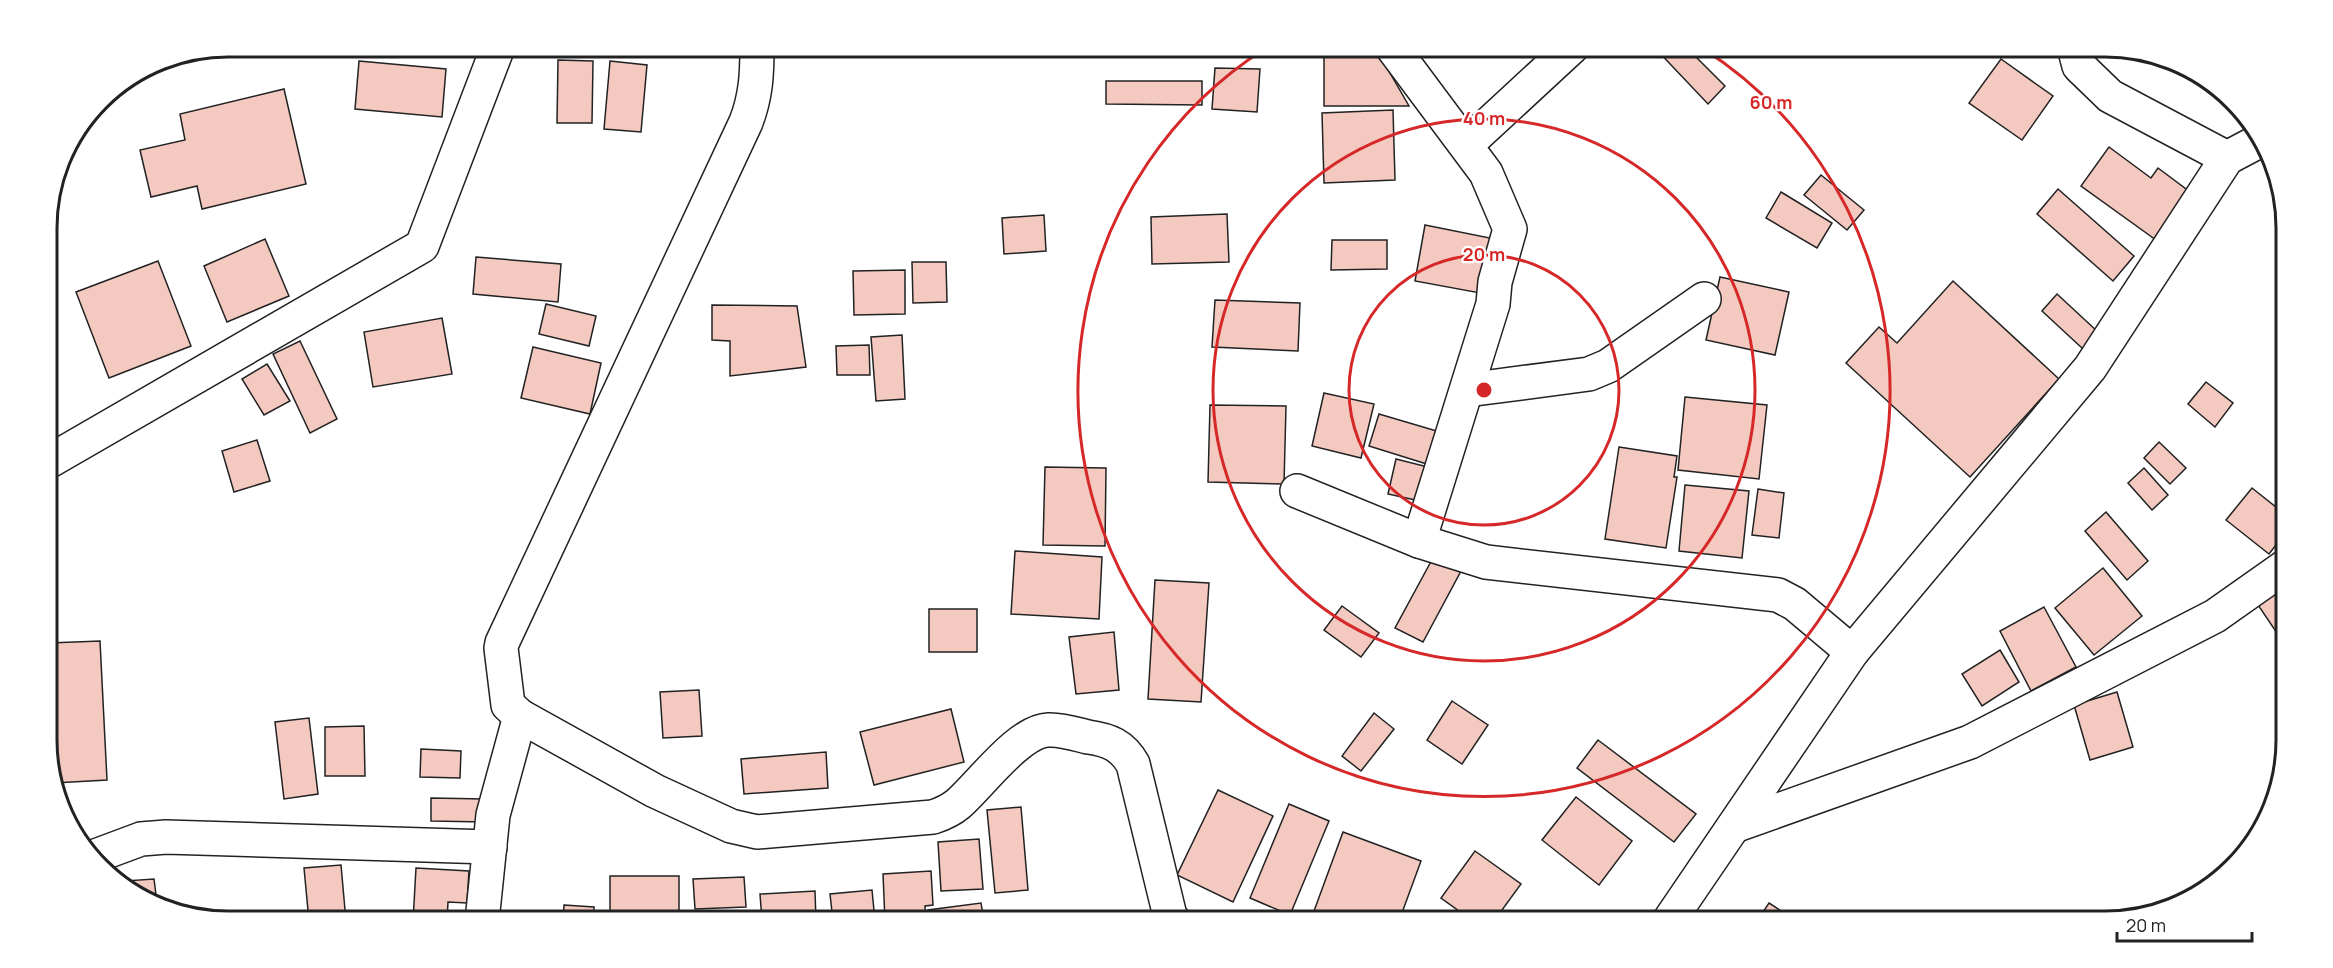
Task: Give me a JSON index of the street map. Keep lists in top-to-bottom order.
{
  "scale_bar": "20 m",
  "rings": ["60 m", "40 m", "20 m"]
}
